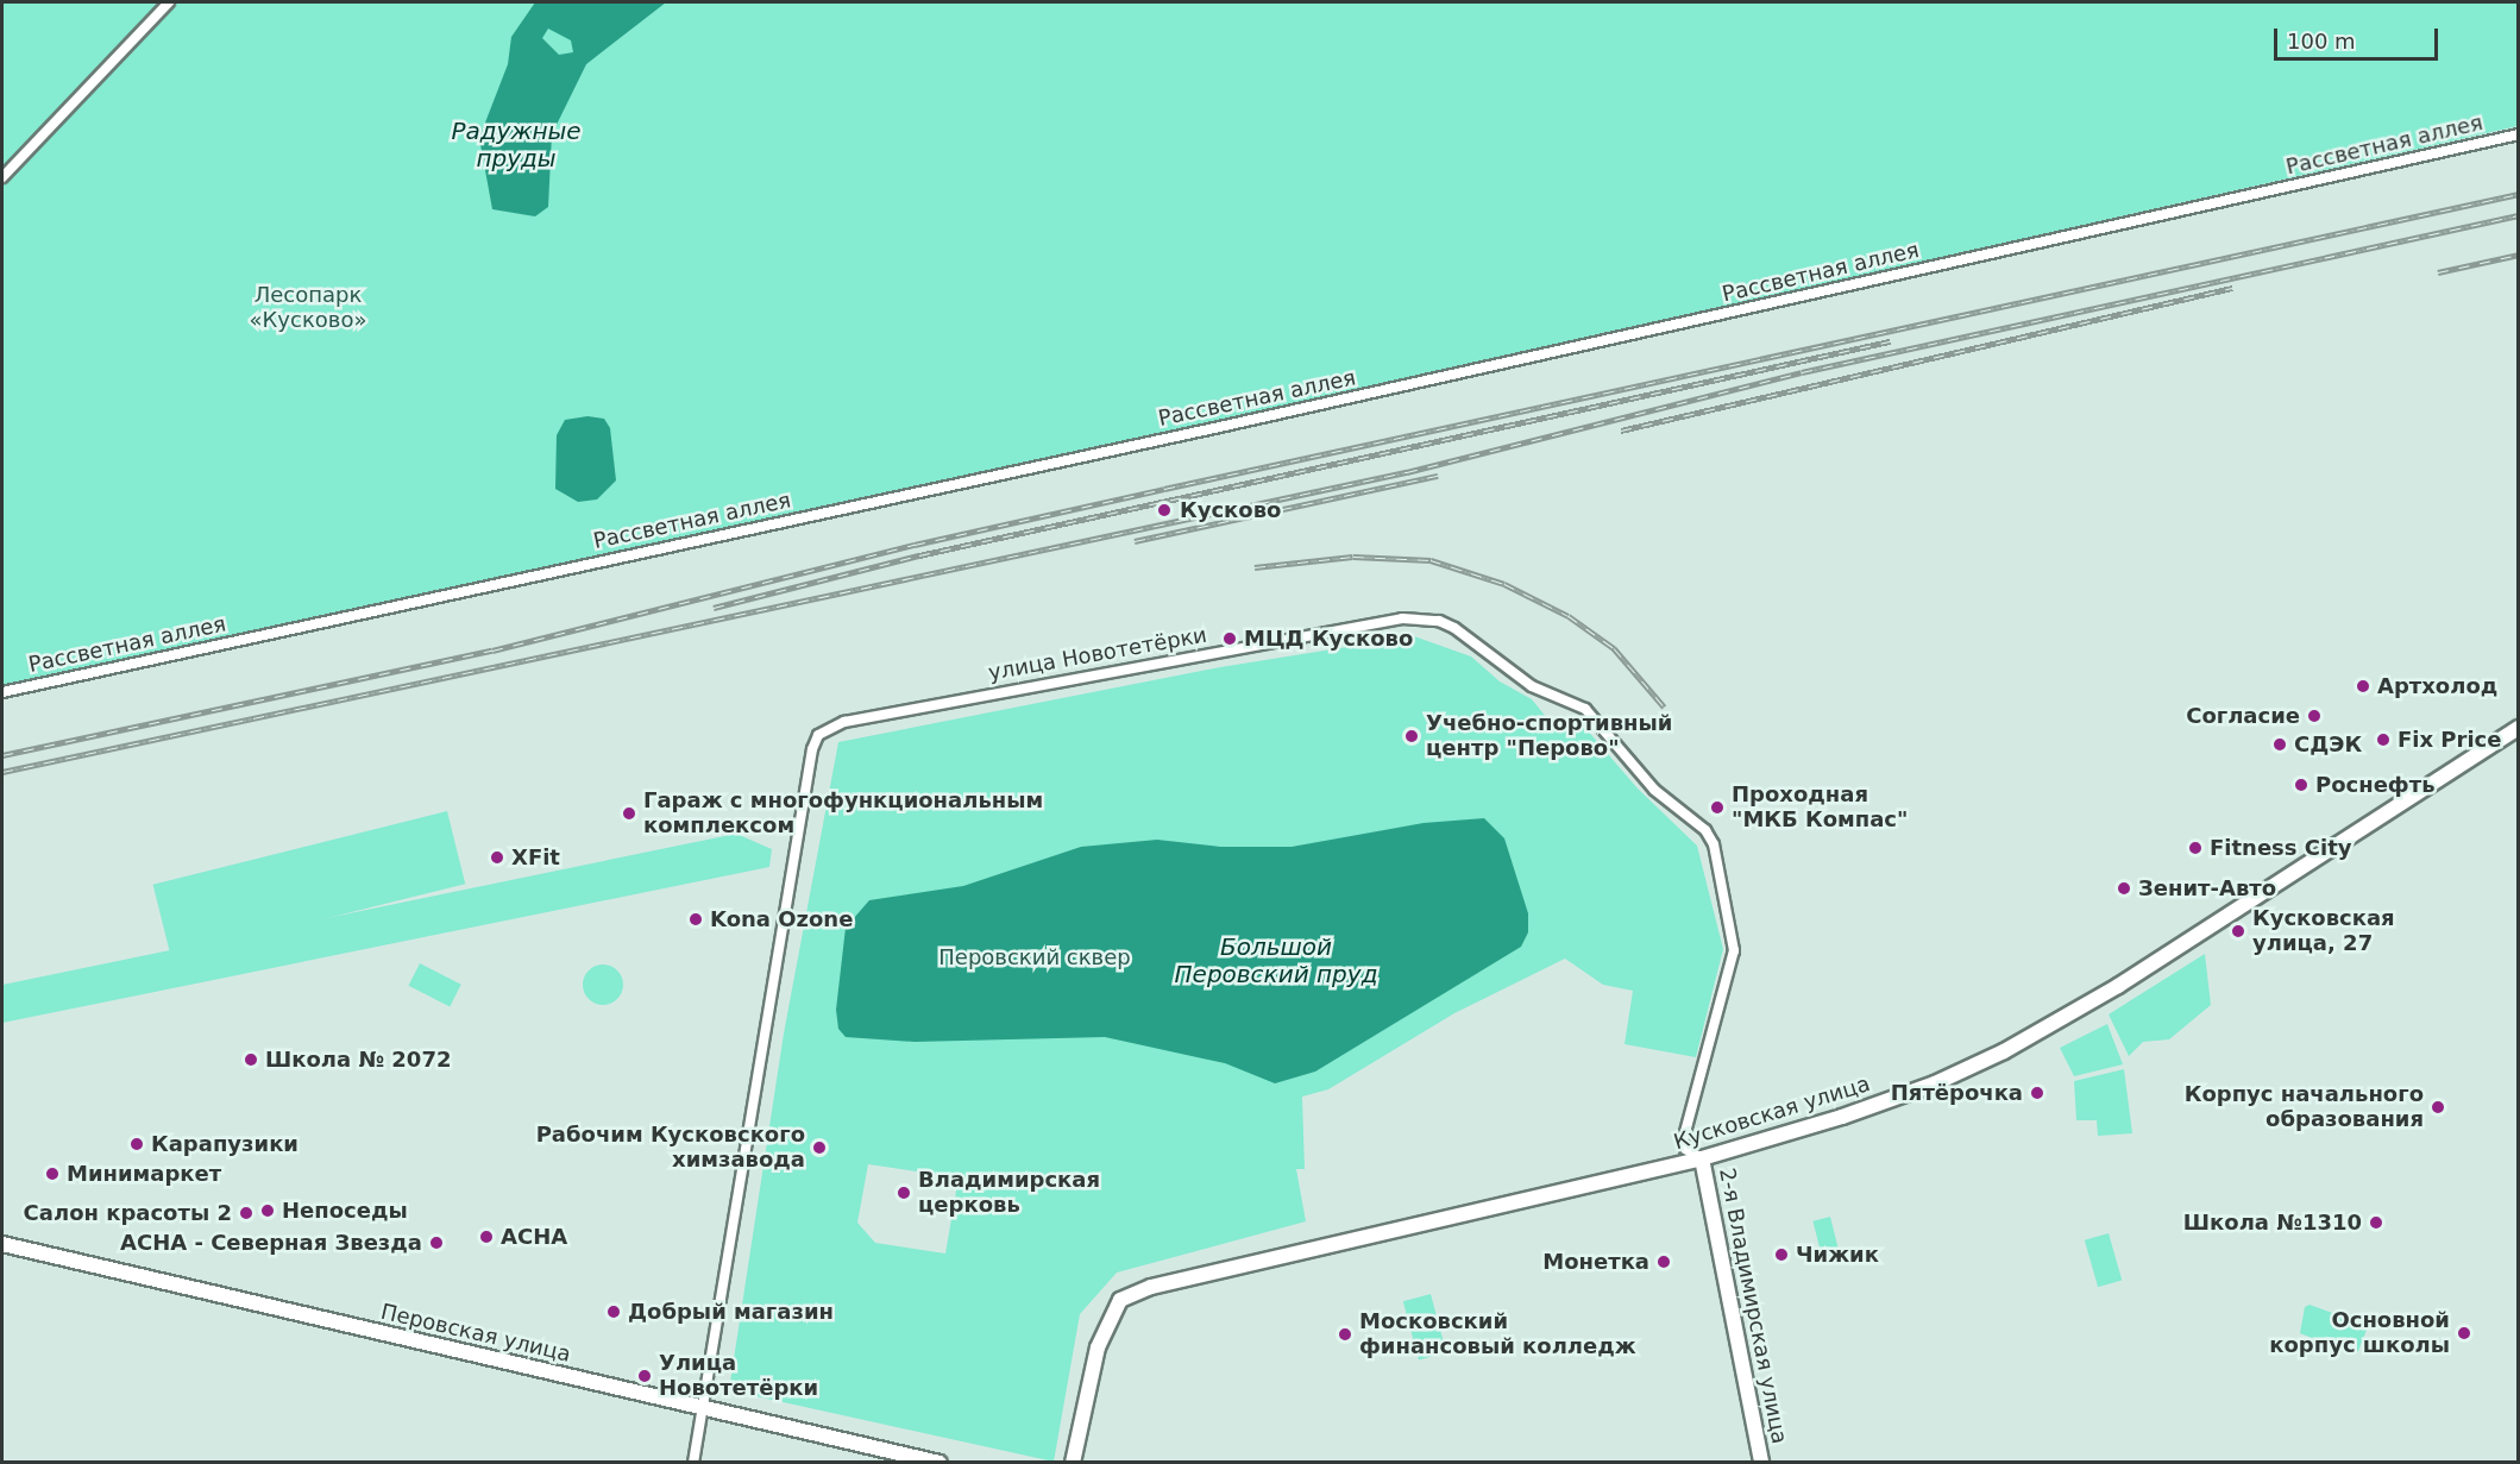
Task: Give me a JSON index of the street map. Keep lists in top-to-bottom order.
{
  "streets": {
    "street": [
      "Рассветная аллея",
      "улица Новотетёрки",
      "Кусковская улица",
      "2-я Владимирская улица",
      "Перовская улица"
    ]
  },
  "crossings": [
    ["улица Новотетёрки", "Кусковская улица"],
    ["улица Новотетёрки", "2-я Владимирская улица"],
    ["улица Новотетёрки", "Перовская улица"],
    ["Кусковская улица", "2-я Владимирская улица"]
  ],
  "water": ["Радужные пруды", "Большой Перовский пруд"],
  "parks": ["Лесопарк «Кусково»", "Перовский сквер"],
  "places": [
    "Кусково",
    "МЦД Кусково",
    "Артхолод",
    "Согласие",
    "Учебно-спортивный центр \"Перово\"",
    "Fix Price",
    "СДЭК",
    "Роснефть",
    "Проходная \"МКБ Компас\"",
    "Гараж с многофункциональным комплексом",
    "Fitness City",
    "XFit",
    "Зенит-Авто",
    "Kona Ozone",
    "Кусковская улица, 27",
    "Школа № 2072",
    "Пятёрочка",
    "Корпус начального образования",
    "Карапузики",
    "Рабочим Кусковского химзавода",
    "Минимаркет",
    "Владимирская церковь",
    "Непоседы",
    "Салон красоты 2",
    "Школа №1310",
    "АСНА",
    "АСНА - Северная Звезда",
    "Чижик",
    "Монетка",
    "Добрый магазин",
    "Основной корпус школы",
    "Московский финансовый колледж",
    "Улица Новотетёрки"
  ],
  "scale_bar": "100 m"
}
